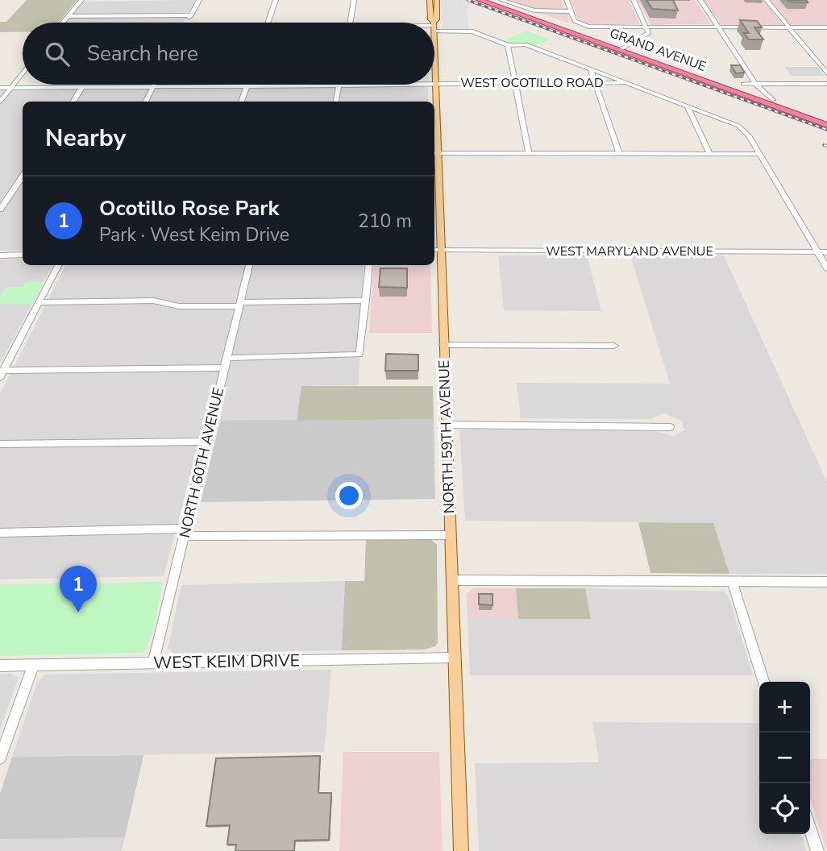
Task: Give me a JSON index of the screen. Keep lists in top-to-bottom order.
{
  "streets": {
    "highway": ["GRAND AVENUE"],
    "main road": ["NORTH 59TH AVENUE"],
    "street": [
      "WEST OCOTILLO ROAD",
      "WEST MARYLAND AVENUE",
      "NORTH 60TH AVENUE",
      "WEST KEIM DRIVE"
    ]
  },
  "crossings": [
    ["WEST OCOTILLO ROAD", "NORTH 59TH AVENUE"],
    ["WEST MARYLAND AVENUE", "NORTH 59TH AVENUE"],
    ["NORTH 59TH AVENUE", "WEST KEIM DRIVE"],
    ["NORTH 60TH AVENUE", "WEST KEIM DRIVE"]
  ],
  "page": {
    "search": "Search here",
    "heading": "Nearby",
    "list": [
      {
        "mark": "1",
        "name": "Ocotillo Rose Park",
        "note": "Park · West Keim Drive",
        "value": "210 m"
      }
    ],
    "pins": "1",
    "map_buttons": ["+", "−"]
  }
}
